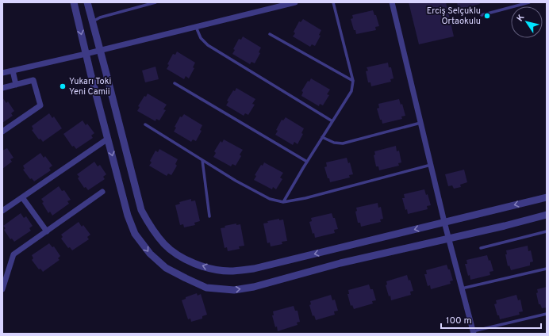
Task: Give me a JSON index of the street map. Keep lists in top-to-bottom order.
{
  "places": ["Erciş Selçuklu Ortaokulu", "Yukarı Toki Yeni Camii"],
  "scale_bar": "100 m",
  "north": "top left"
}
